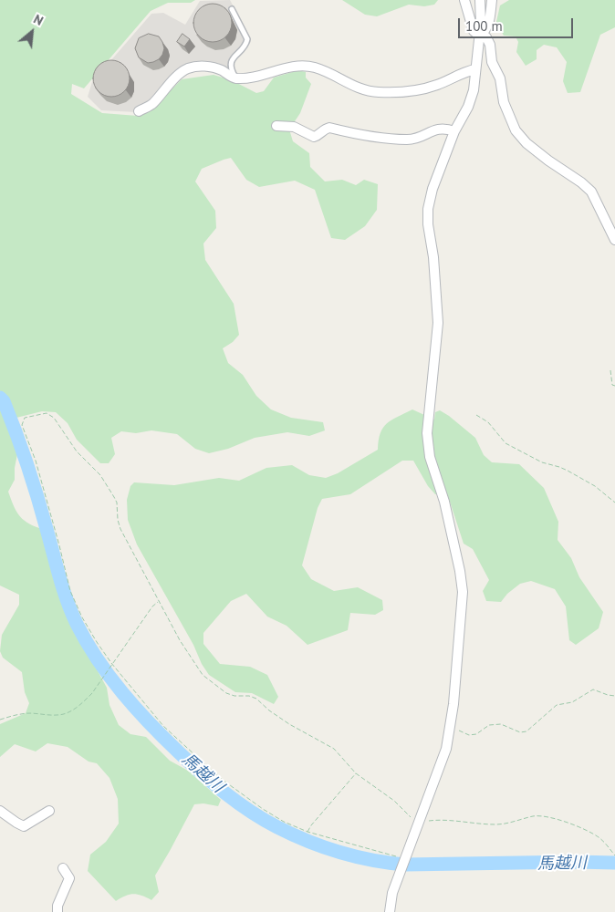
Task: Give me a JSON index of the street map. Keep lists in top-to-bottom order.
{
  "water": ["馬越川"],
  "scale_bar": "100 m",
  "north": "top right"
}
